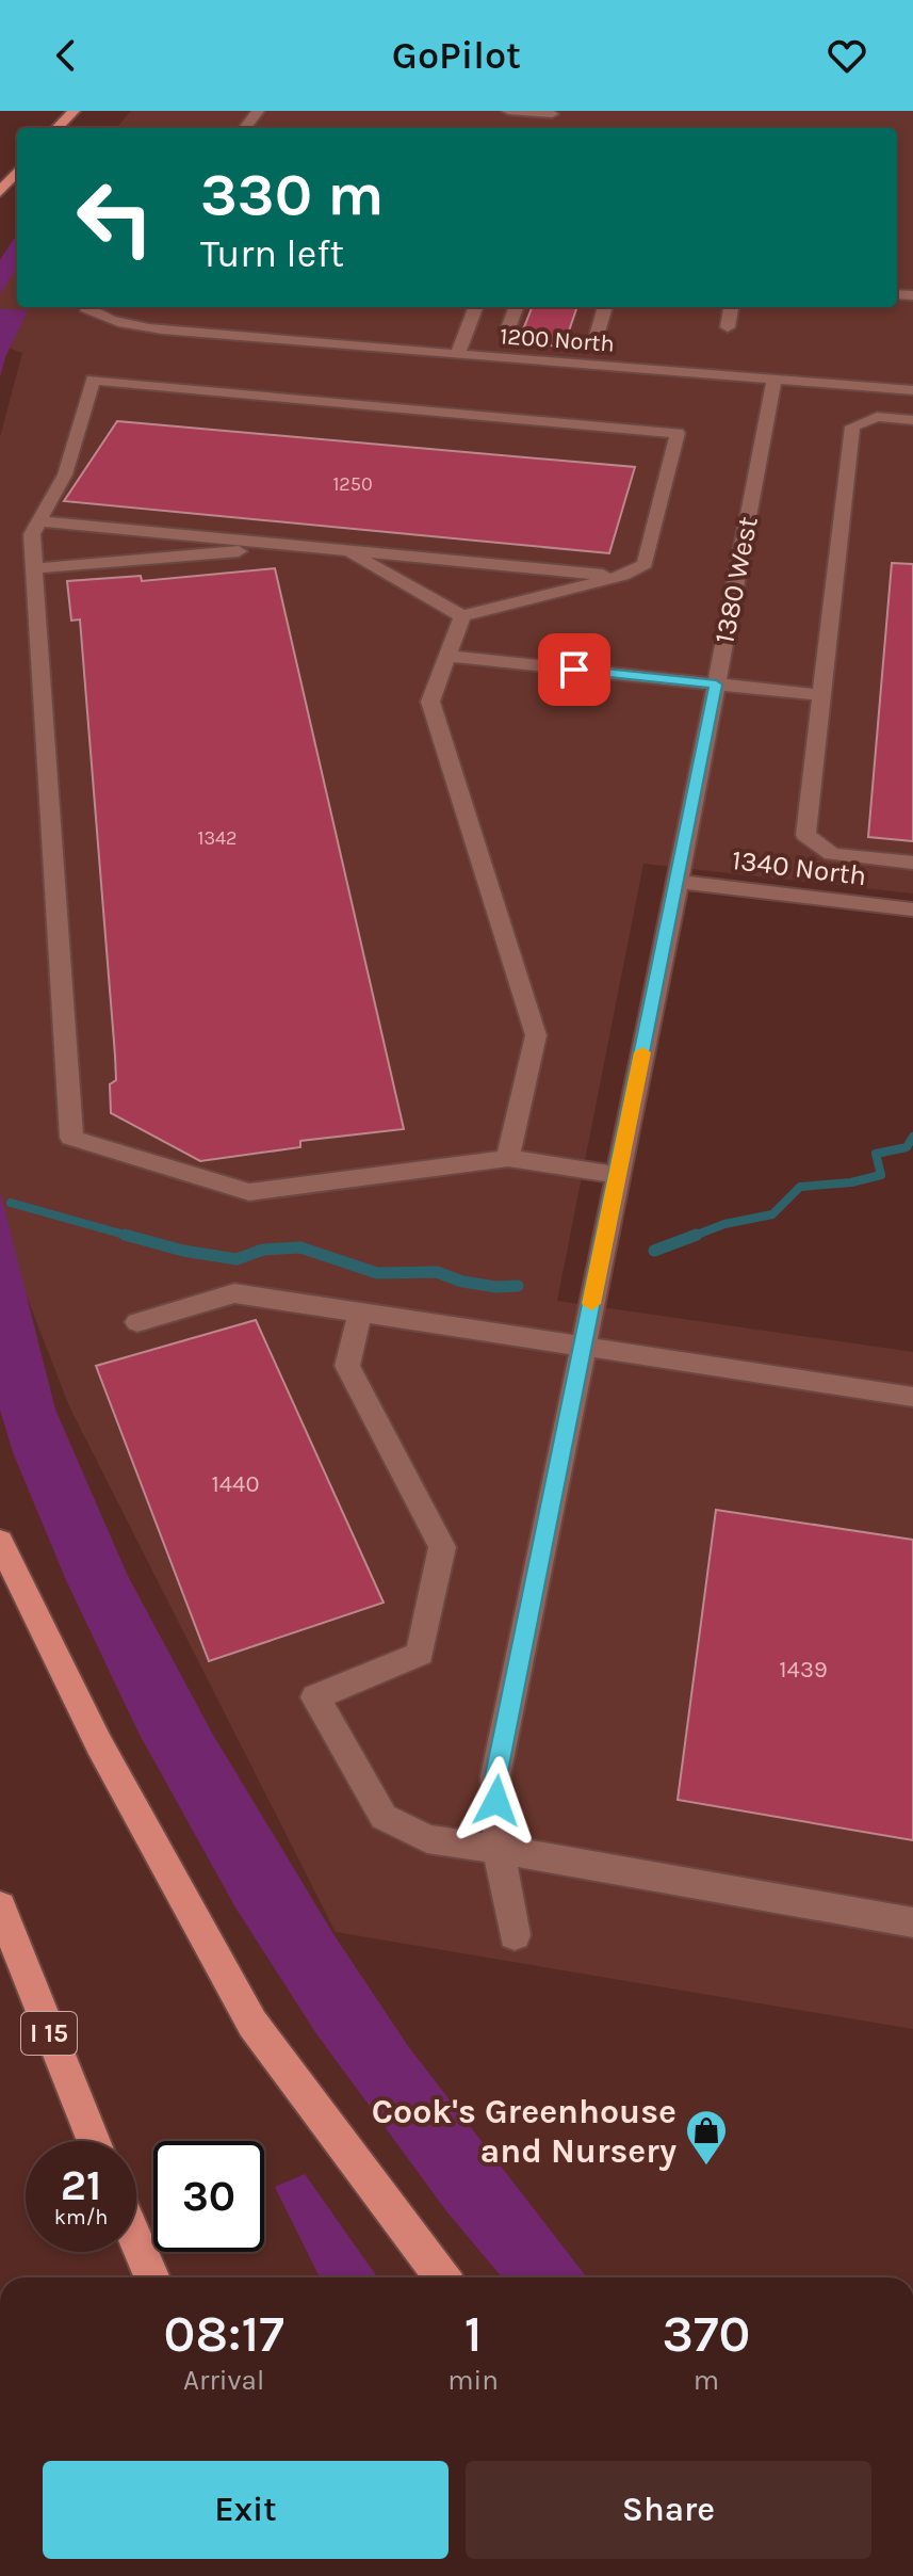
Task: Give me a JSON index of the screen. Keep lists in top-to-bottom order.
{
  "streets": {
    "highway": ["I 15"],
    "street": ["1200 North", "1380 West", "1340 North"]
  },
  "crossings": [
    ["1200 North", "1380 West"],
    ["1380 West", "1340 North"]
  ],
  "places": {
    "shop": ["Cook's Greenhouse and Nursery"]
  },
  "house_numbers": [
    "1250",
    "1342",
    "1440",
    "1439"
  ],
  "page": {
    "header": "GoPilot",
    "turn": ["330 m", "Turn left"],
    "speed": "21 km/h",
    "limit": "30",
    "eta": [
      "08:17",
      "Arrival",
      "1",
      "min",
      "370",
      "m"
    ],
    "buttons": ["Exit", "Share"]
  }
}
